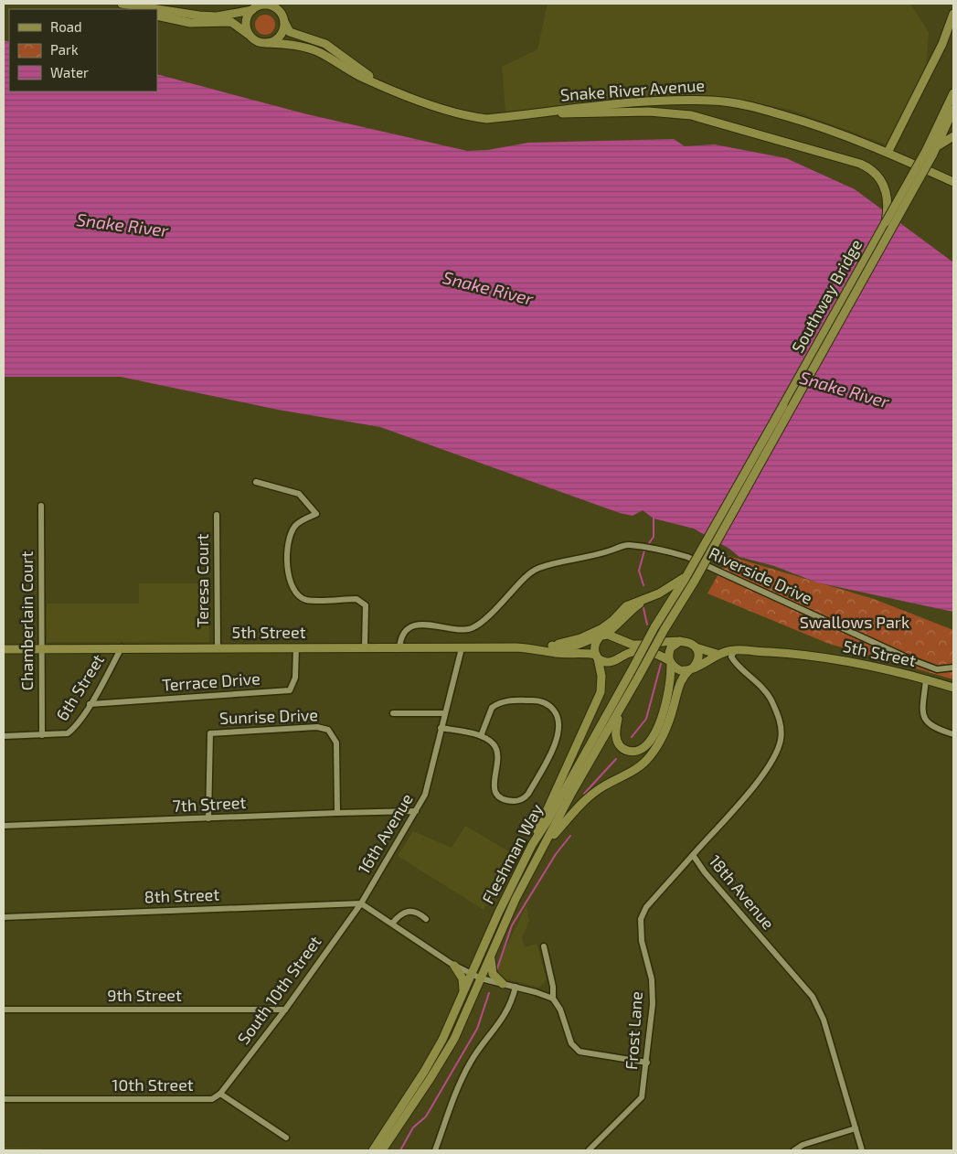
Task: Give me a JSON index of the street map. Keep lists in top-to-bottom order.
{
  "streets": {
    "main road": [
      "Snake River Avenue",
      "Southway Bridge",
      "5th Street",
      "Fleshman Way"
    ],
    "street": [
      "Riverside Drive",
      "Teresa Court",
      "Chamberlain Court",
      "Terrace Drive",
      "6th Street",
      "Sunrise Drive",
      "7th Street",
      "16th Avenue",
      "18th Avenue",
      "8th Street",
      "South 10th Street",
      "9th Street",
      "Frost Lane",
      "10th Street"
    ]
  },
  "crossings": [
    ["Southway Bridge", "Fleshman Way"],
    ["Riverside Drive", "5th Street"],
    ["Teresa Court", "5th Street"],
    ["Chamberlain Court", "5th Street"],
    ["Chamberlain Court", "6th Street"],
    ["5th Street", "Terrace Drive"],
    ["5th Street", "6th Street"],
    ["5th Street", "16th Avenue"],
    ["5th Street", "18th Avenue"],
    ["Terrace Drive", "6th Street"],
    ["Sunrise Drive", "7th Street"],
    ["7th Street", "16th Avenue"],
    ["16th Avenue", "8th Street"],
    ["16th Avenue", "South 10th Street"],
    ["18th Avenue", "Frost Lane"],
    ["8th Street", "South 10th Street"],
    ["South 10th Street", "9th Street"],
    ["South 10th Street", "10th Street"]
  ],
  "water": ["Snake River"],
  "parks": ["Swallows Park"],
  "legend": ["Road", "Park", "Water"]
}
